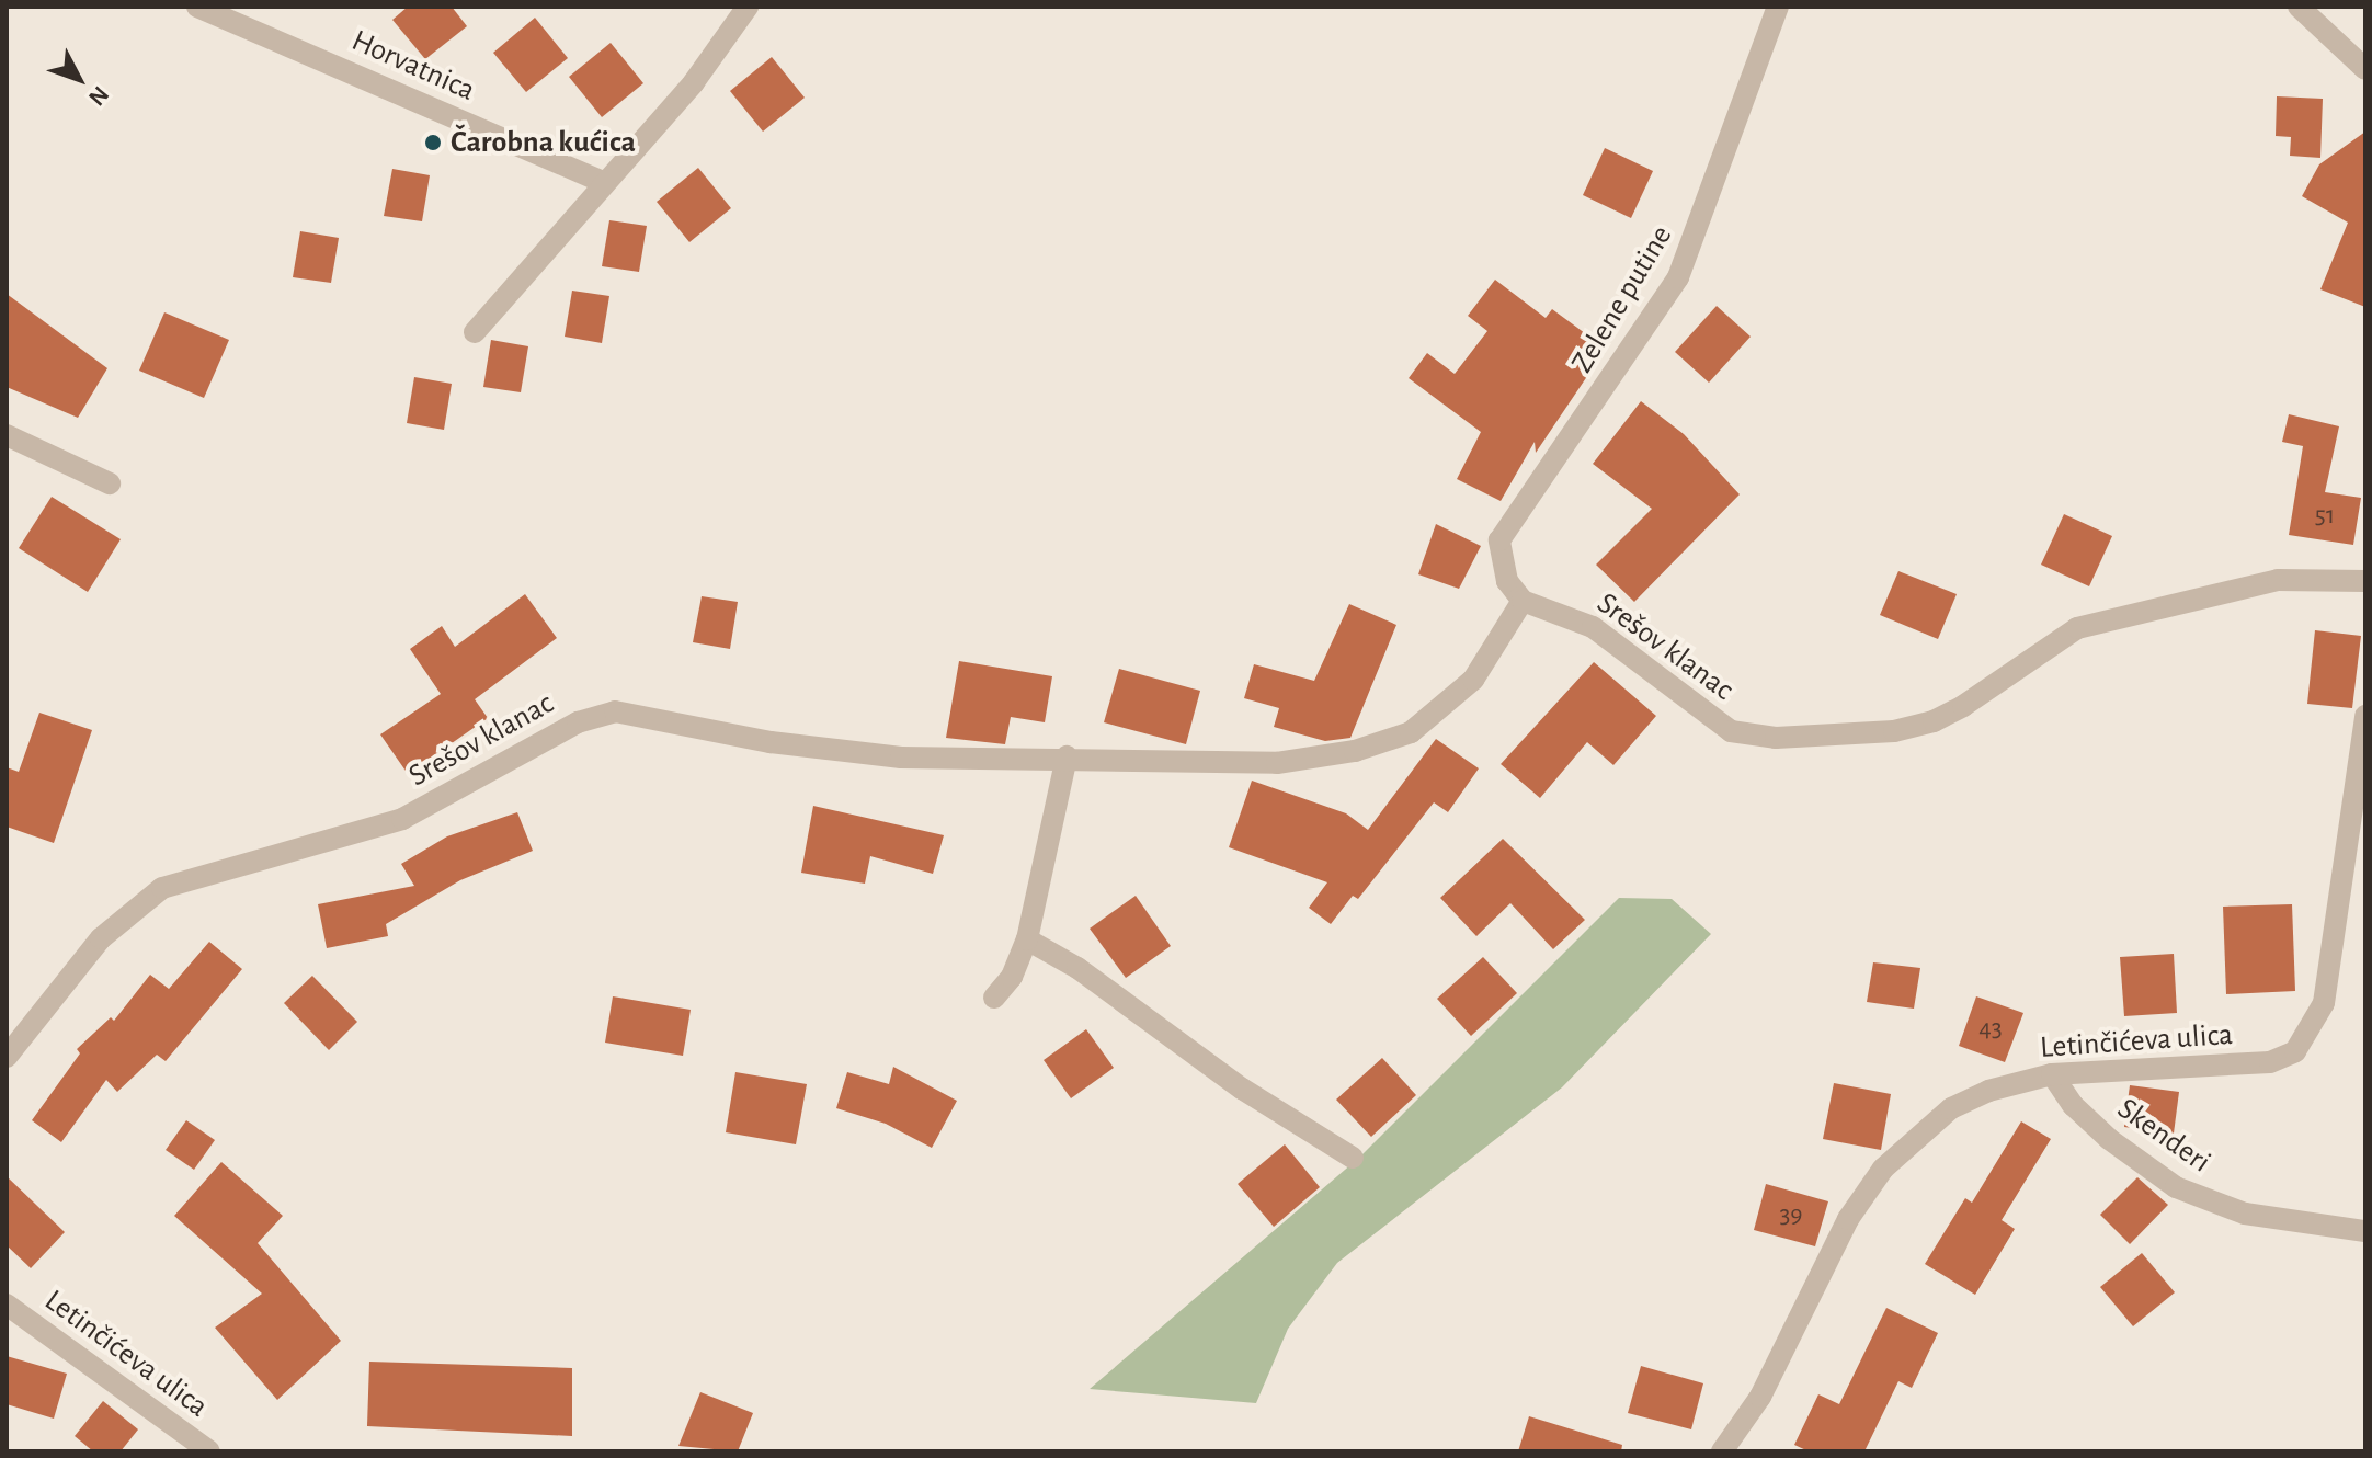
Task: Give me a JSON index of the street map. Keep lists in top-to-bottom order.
{
  "streets": {
    "street": [
      "Horvatnica",
      "Zelene putine",
      "Srešov klanac",
      "Letinčićeva ulica",
      "Skenderi"
    ]
  },
  "crossings": [
    ["Zelene putine", "Srešov klanac"],
    ["Letinčićeva ulica", "Skenderi"]
  ],
  "places": ["Čarobna kućica"],
  "house_numbers": ["51", "43", "39"],
  "north": "bottom right"
}
